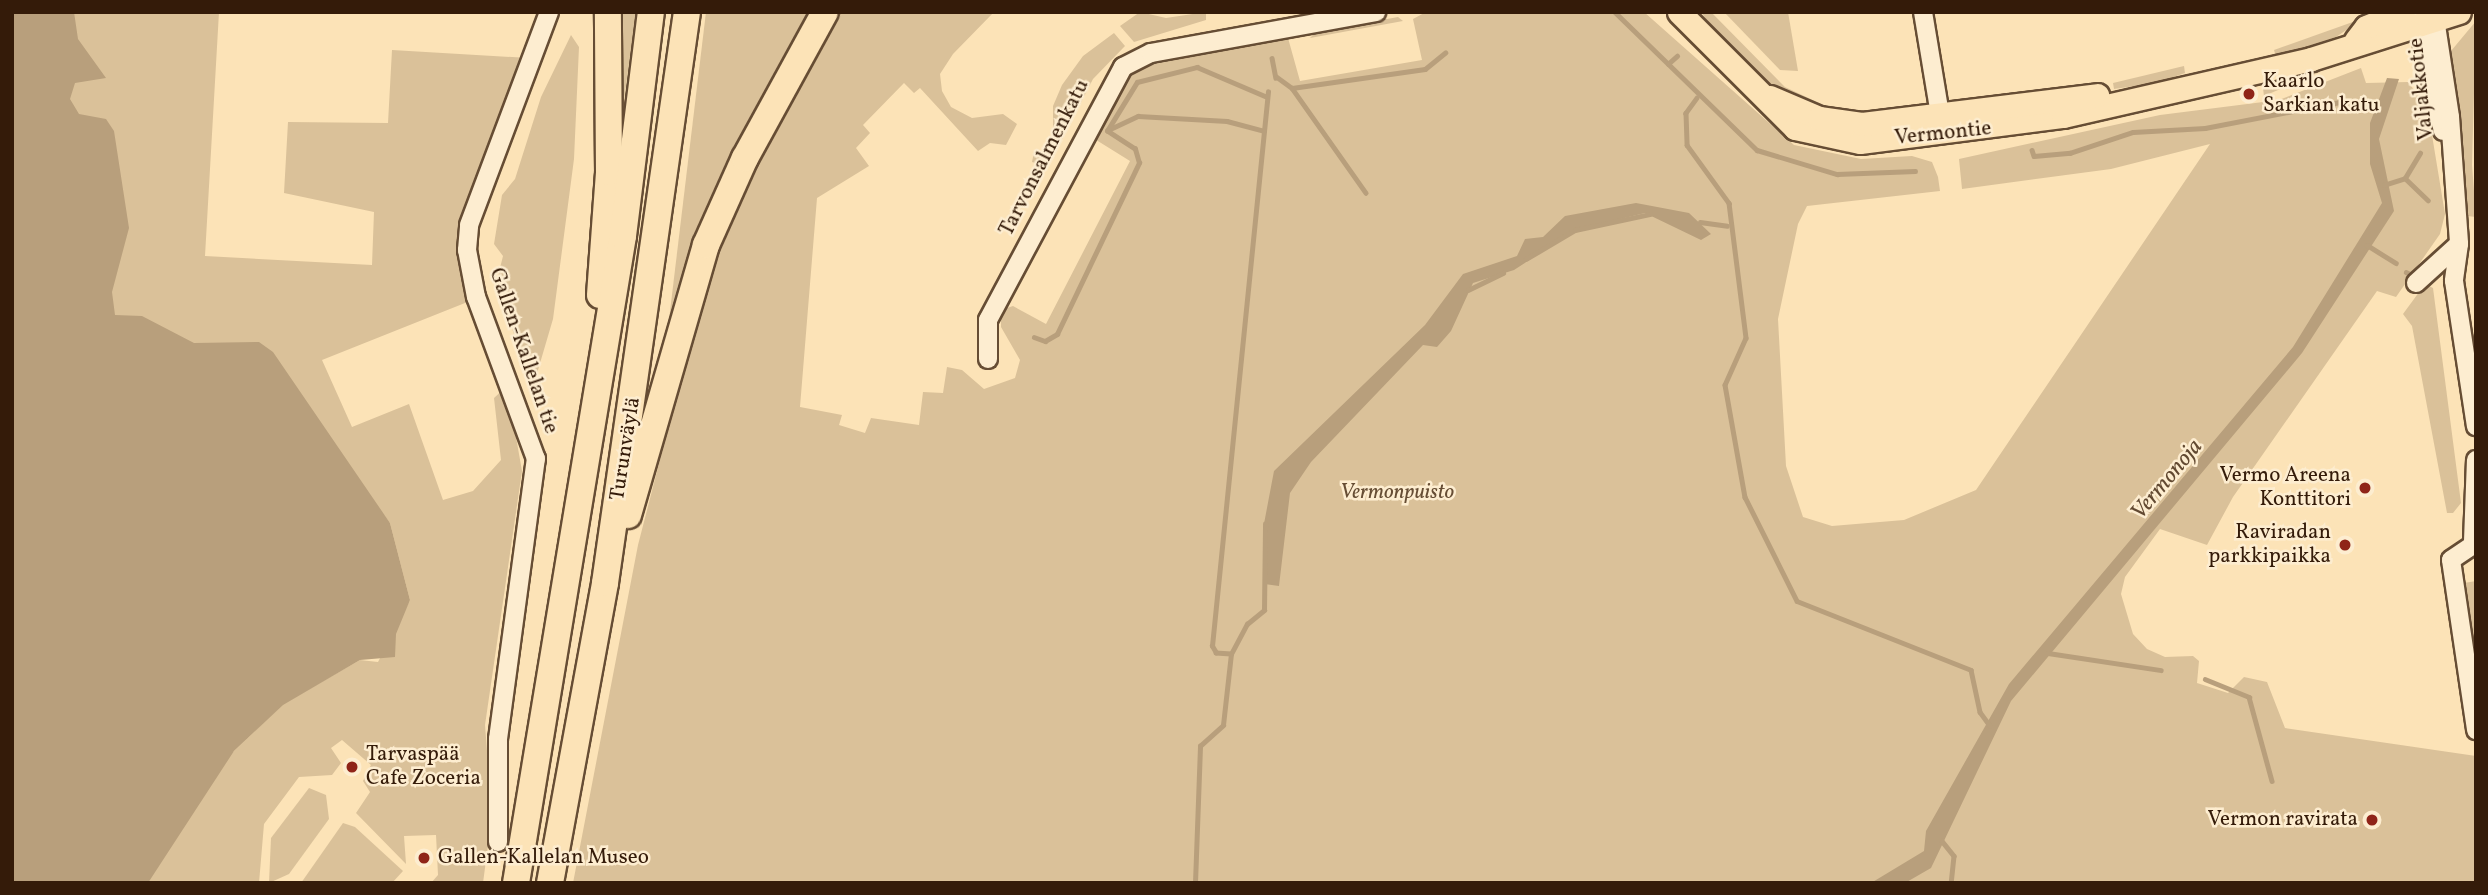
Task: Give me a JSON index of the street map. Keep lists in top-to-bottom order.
{
  "streets": {
    "highway": ["Turunväylä"],
    "main road": ["Vermontie"],
    "street": ["Valjakkotie", "Tarvonsalmenkatu", "Gallen-Kallelan tie"]
  },
  "crossings": [
    ["Valjakkotie", "Vermontie"]
  ],
  "water": ["Vermonoja"],
  "parks": ["Vermonpuisto"],
  "places": [
    "Kaarlo Sarkian katu",
    "Vermo Areena Konttitori",
    "Raviradan parkkipaikka",
    "Tarvaspää Cafe Zoceria",
    "Vermon ravirata",
    "Gallen-Kallelan Museo"
  ]
}
